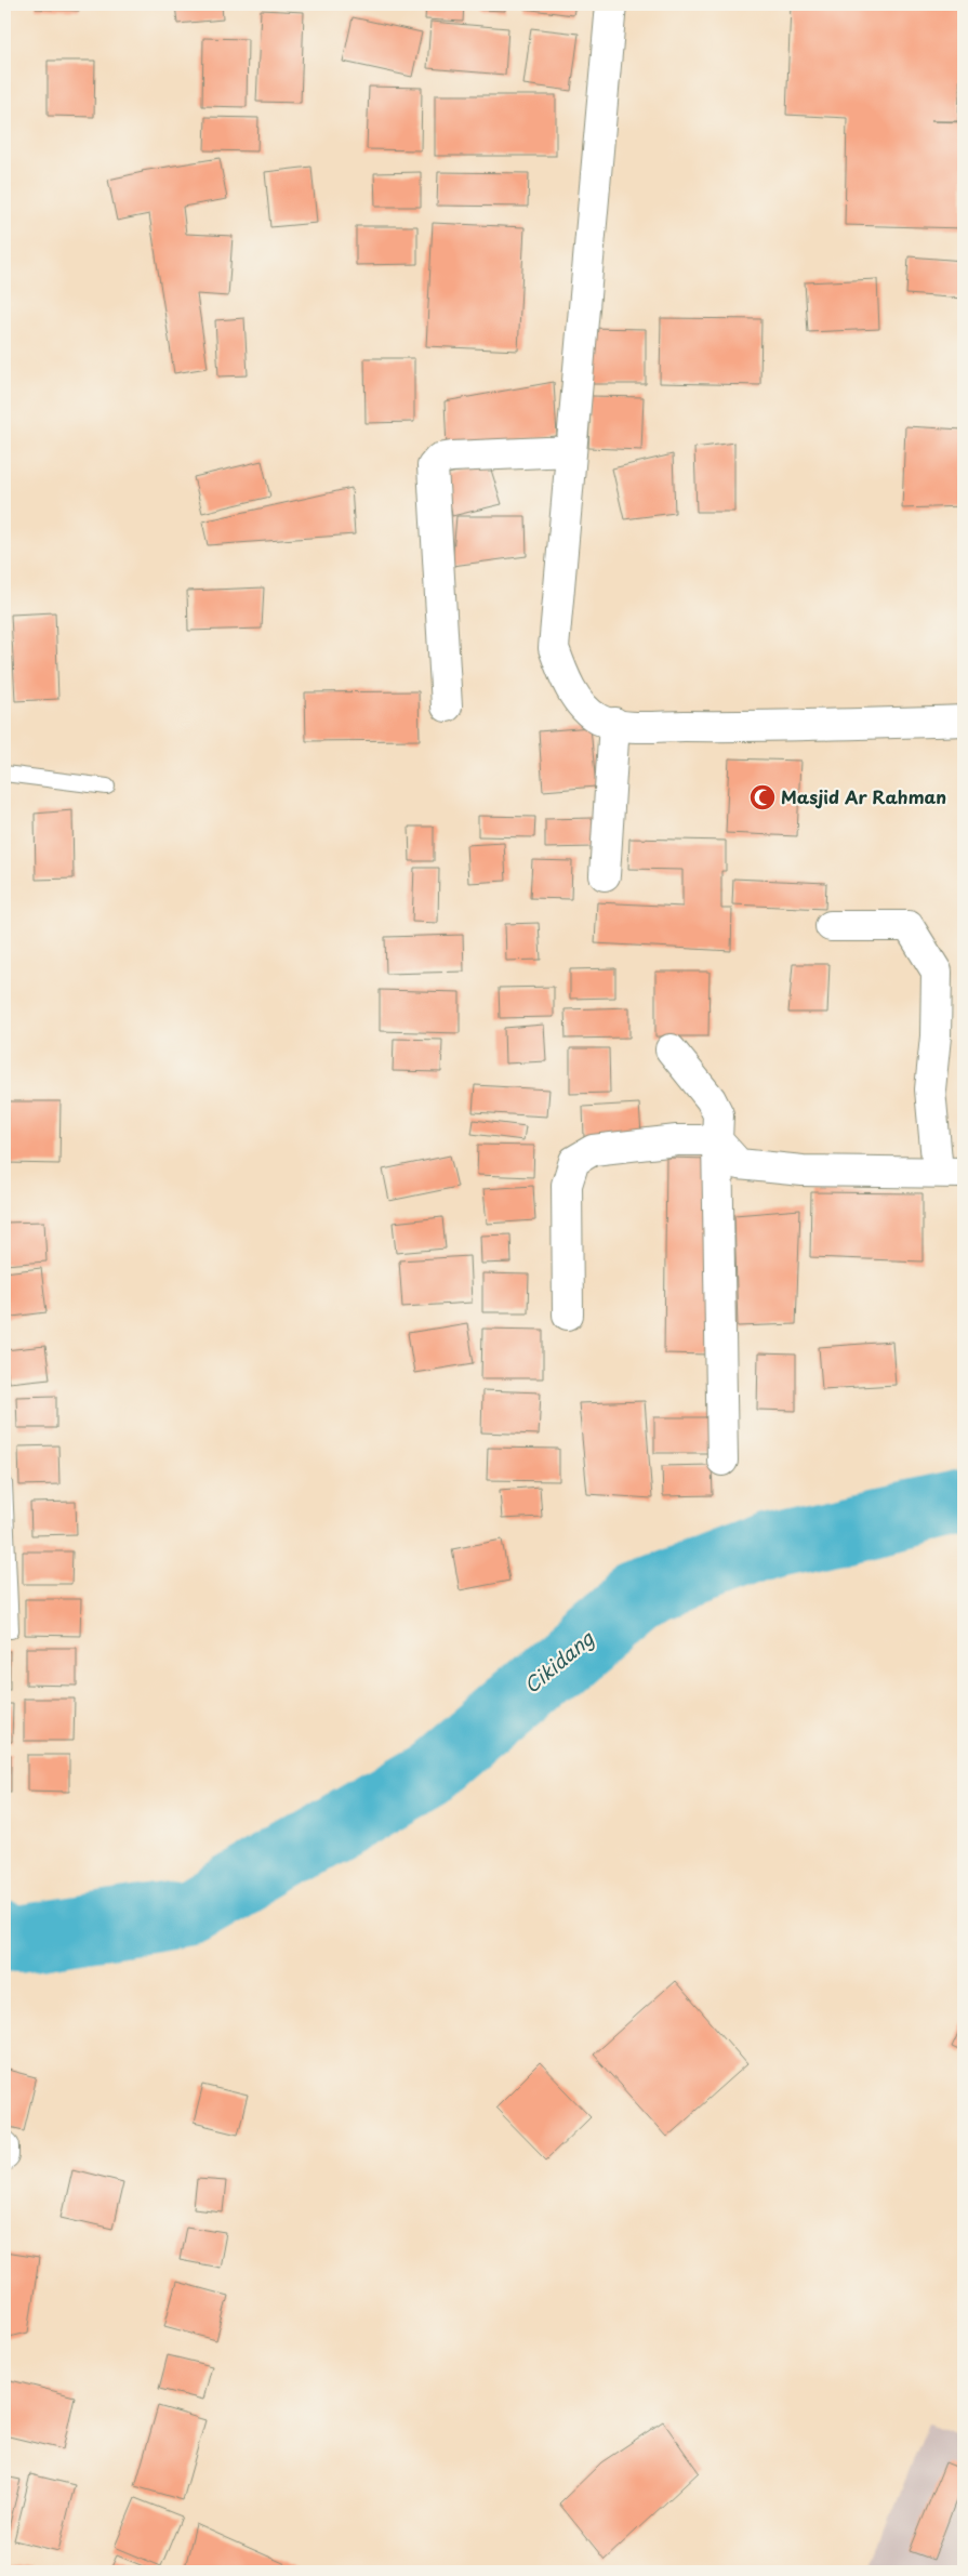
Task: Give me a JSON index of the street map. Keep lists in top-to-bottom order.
{
  "water": ["Cikidang"],
  "places": {
    "mosque": ["Masjid Ar Rahman"]
  }
}
